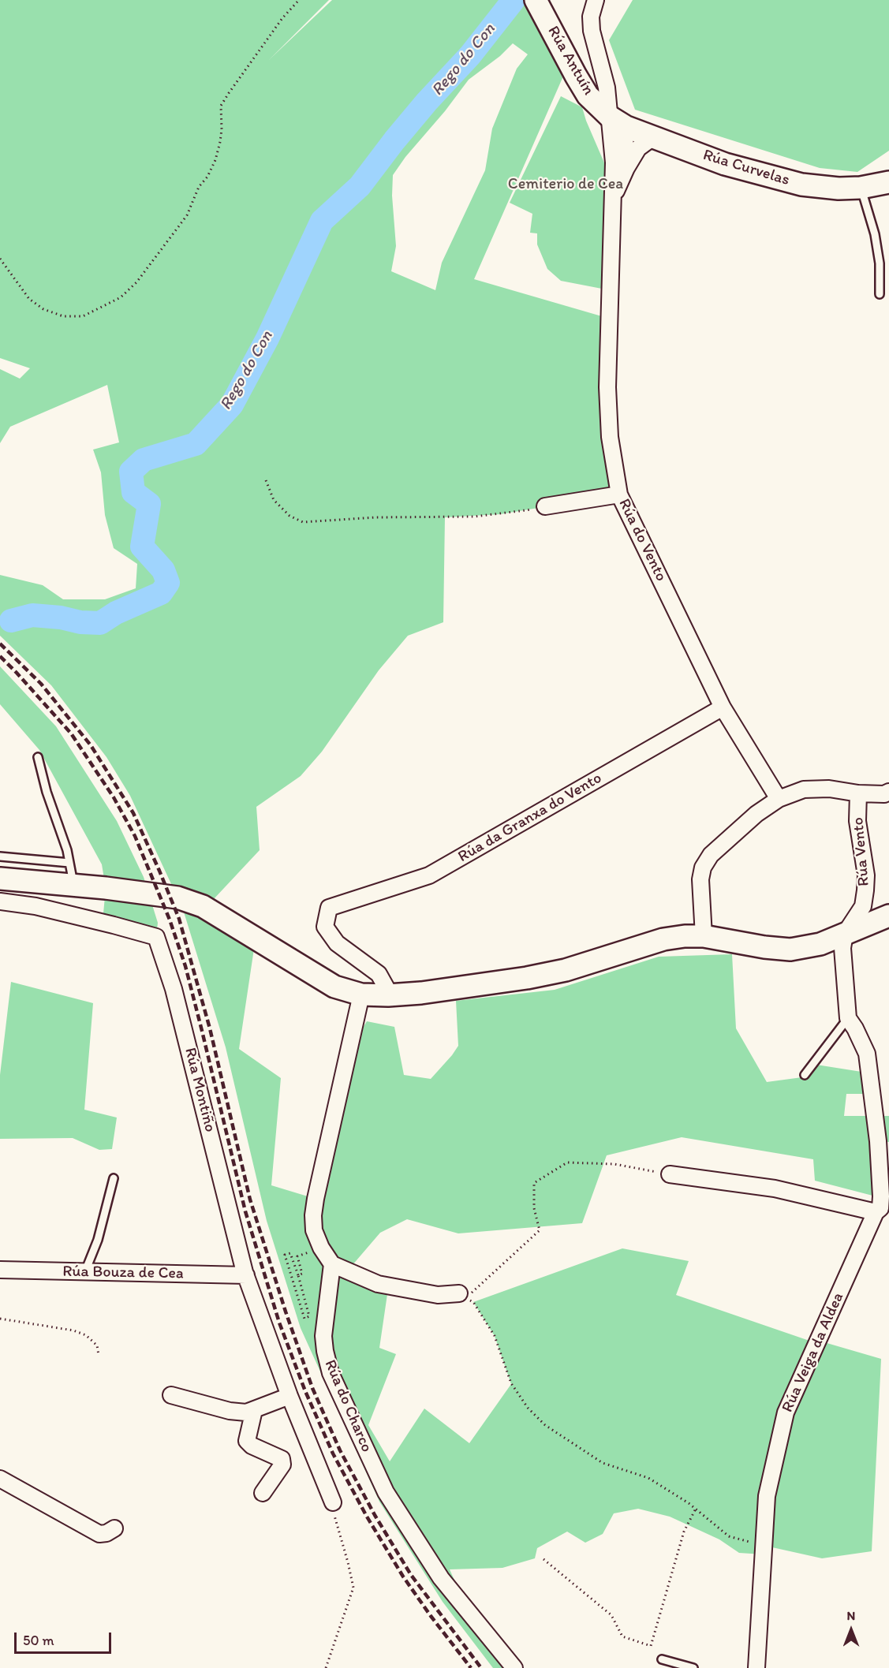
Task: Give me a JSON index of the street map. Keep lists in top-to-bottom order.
{
  "streets": {
    "main road": ["Rúa Antuín", "Rúa Curvelas"],
    "street": [
      "Rúa do Vento",
      "Rúa da Granxa do Vento",
      "Rúa Vento",
      "Rúa Montiño",
      "Rúa Bouza de Cea",
      "Rúa Veiga da Aldea",
      "Rúa do Charco"
    ]
  },
  "crossings": [
    ["Rúa Antuín", "Rúa Curvelas"],
    ["Rúa Antuín", "Rúa do Vento"],
    ["Rúa Curvelas", "Rúa do Vento"],
    ["Rúa do Vento", "Rúa da Granxa do Vento"],
    ["Rúa Montiño", "Rúa Bouza de Cea"]
  ],
  "water": ["Rego do Con"],
  "parks": ["Cemiterio de Cea"],
  "scale_bar": "50 m",
  "north": "top"
}
